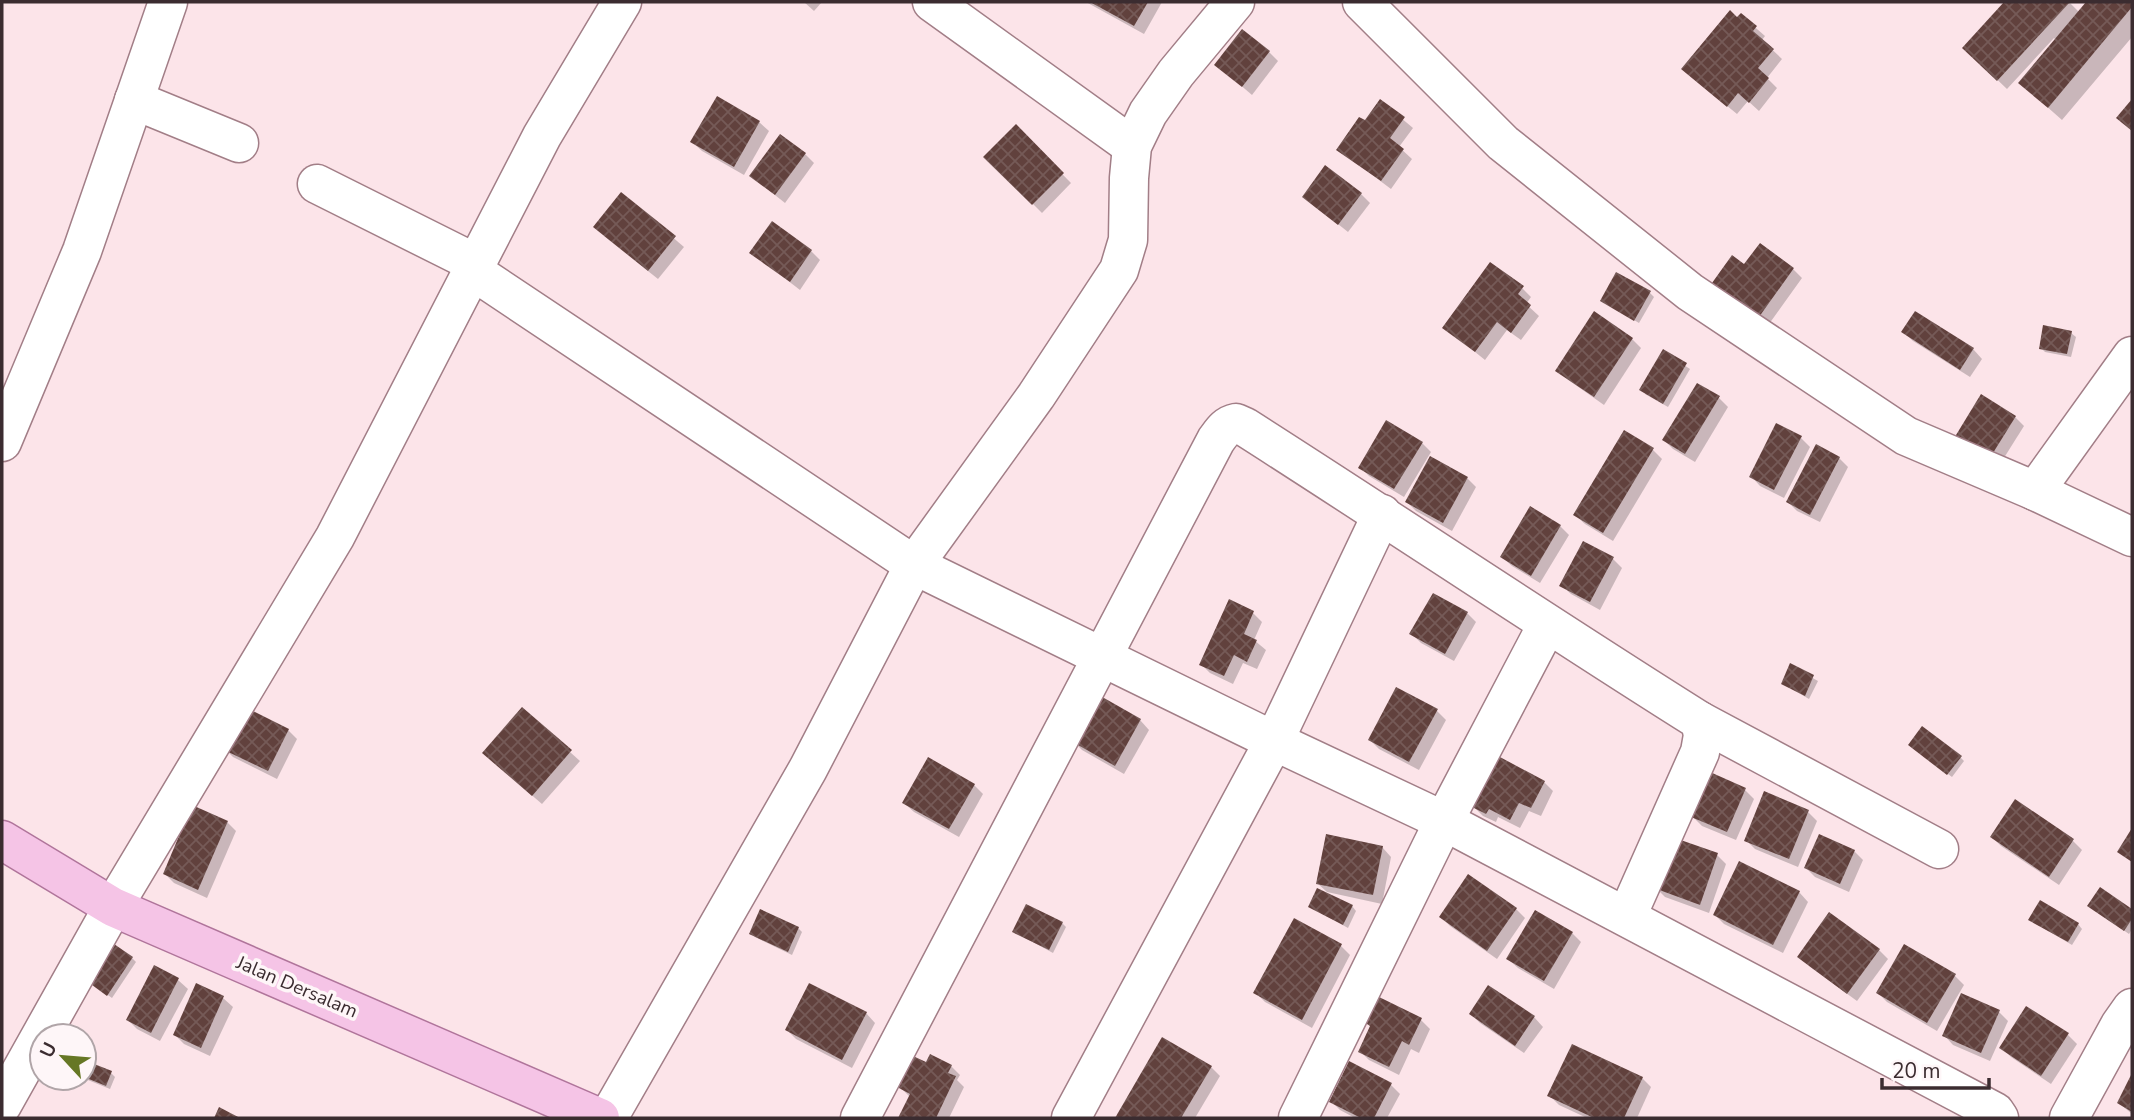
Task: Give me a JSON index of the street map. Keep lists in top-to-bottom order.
{
  "streets": {
    "main road": ["Jalan Dersalam"]
  },
  "scale_bar": "20 m",
  "north": "top left"
}
